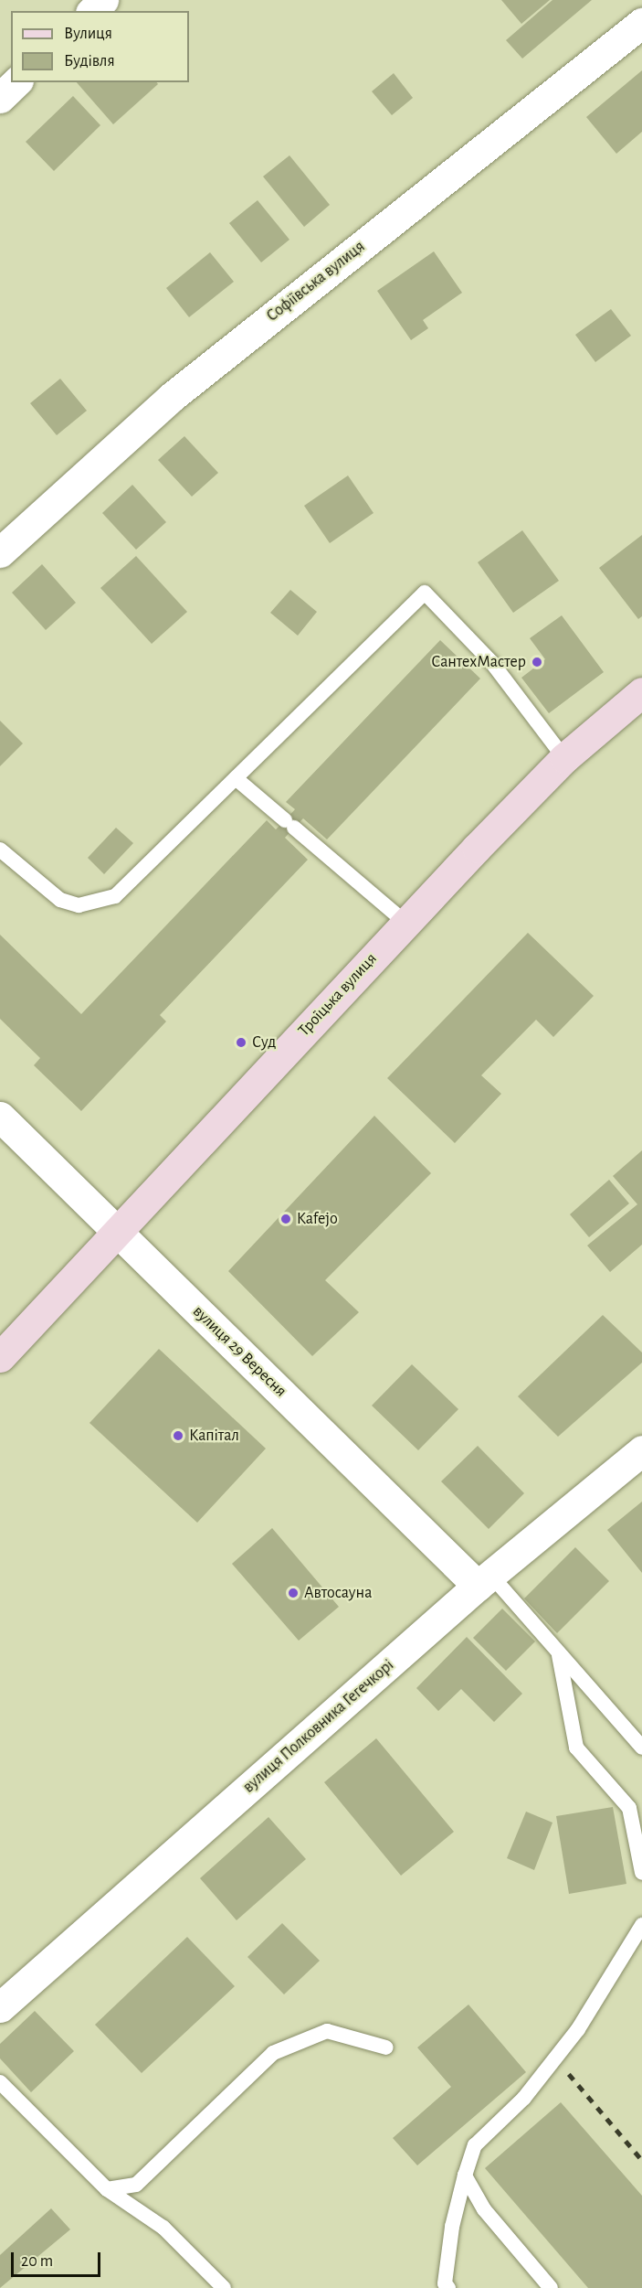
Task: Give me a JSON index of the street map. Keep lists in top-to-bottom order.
{
  "streets": {
    "main road": ["Троїцька вулиця"],
    "street": ["Софіївська вулиця", "вулиця 29 Вересня", "вулиця Полковника Гегечкорі"]
  },
  "crossings": [
    ["Троїцька вулиця", "вулиця 29 Вересня"],
    ["вулиця 29 Вересня", "вулиця Полковника Гегечкорі"]
  ],
  "places": [
    "СантехМастер",
    "Суд",
    "Kafejo",
    "Капітал",
    "Автосауна"
  ],
  "legend": ["Вулиця", "Будівля"],
  "scale_bar": "20 m"
}
